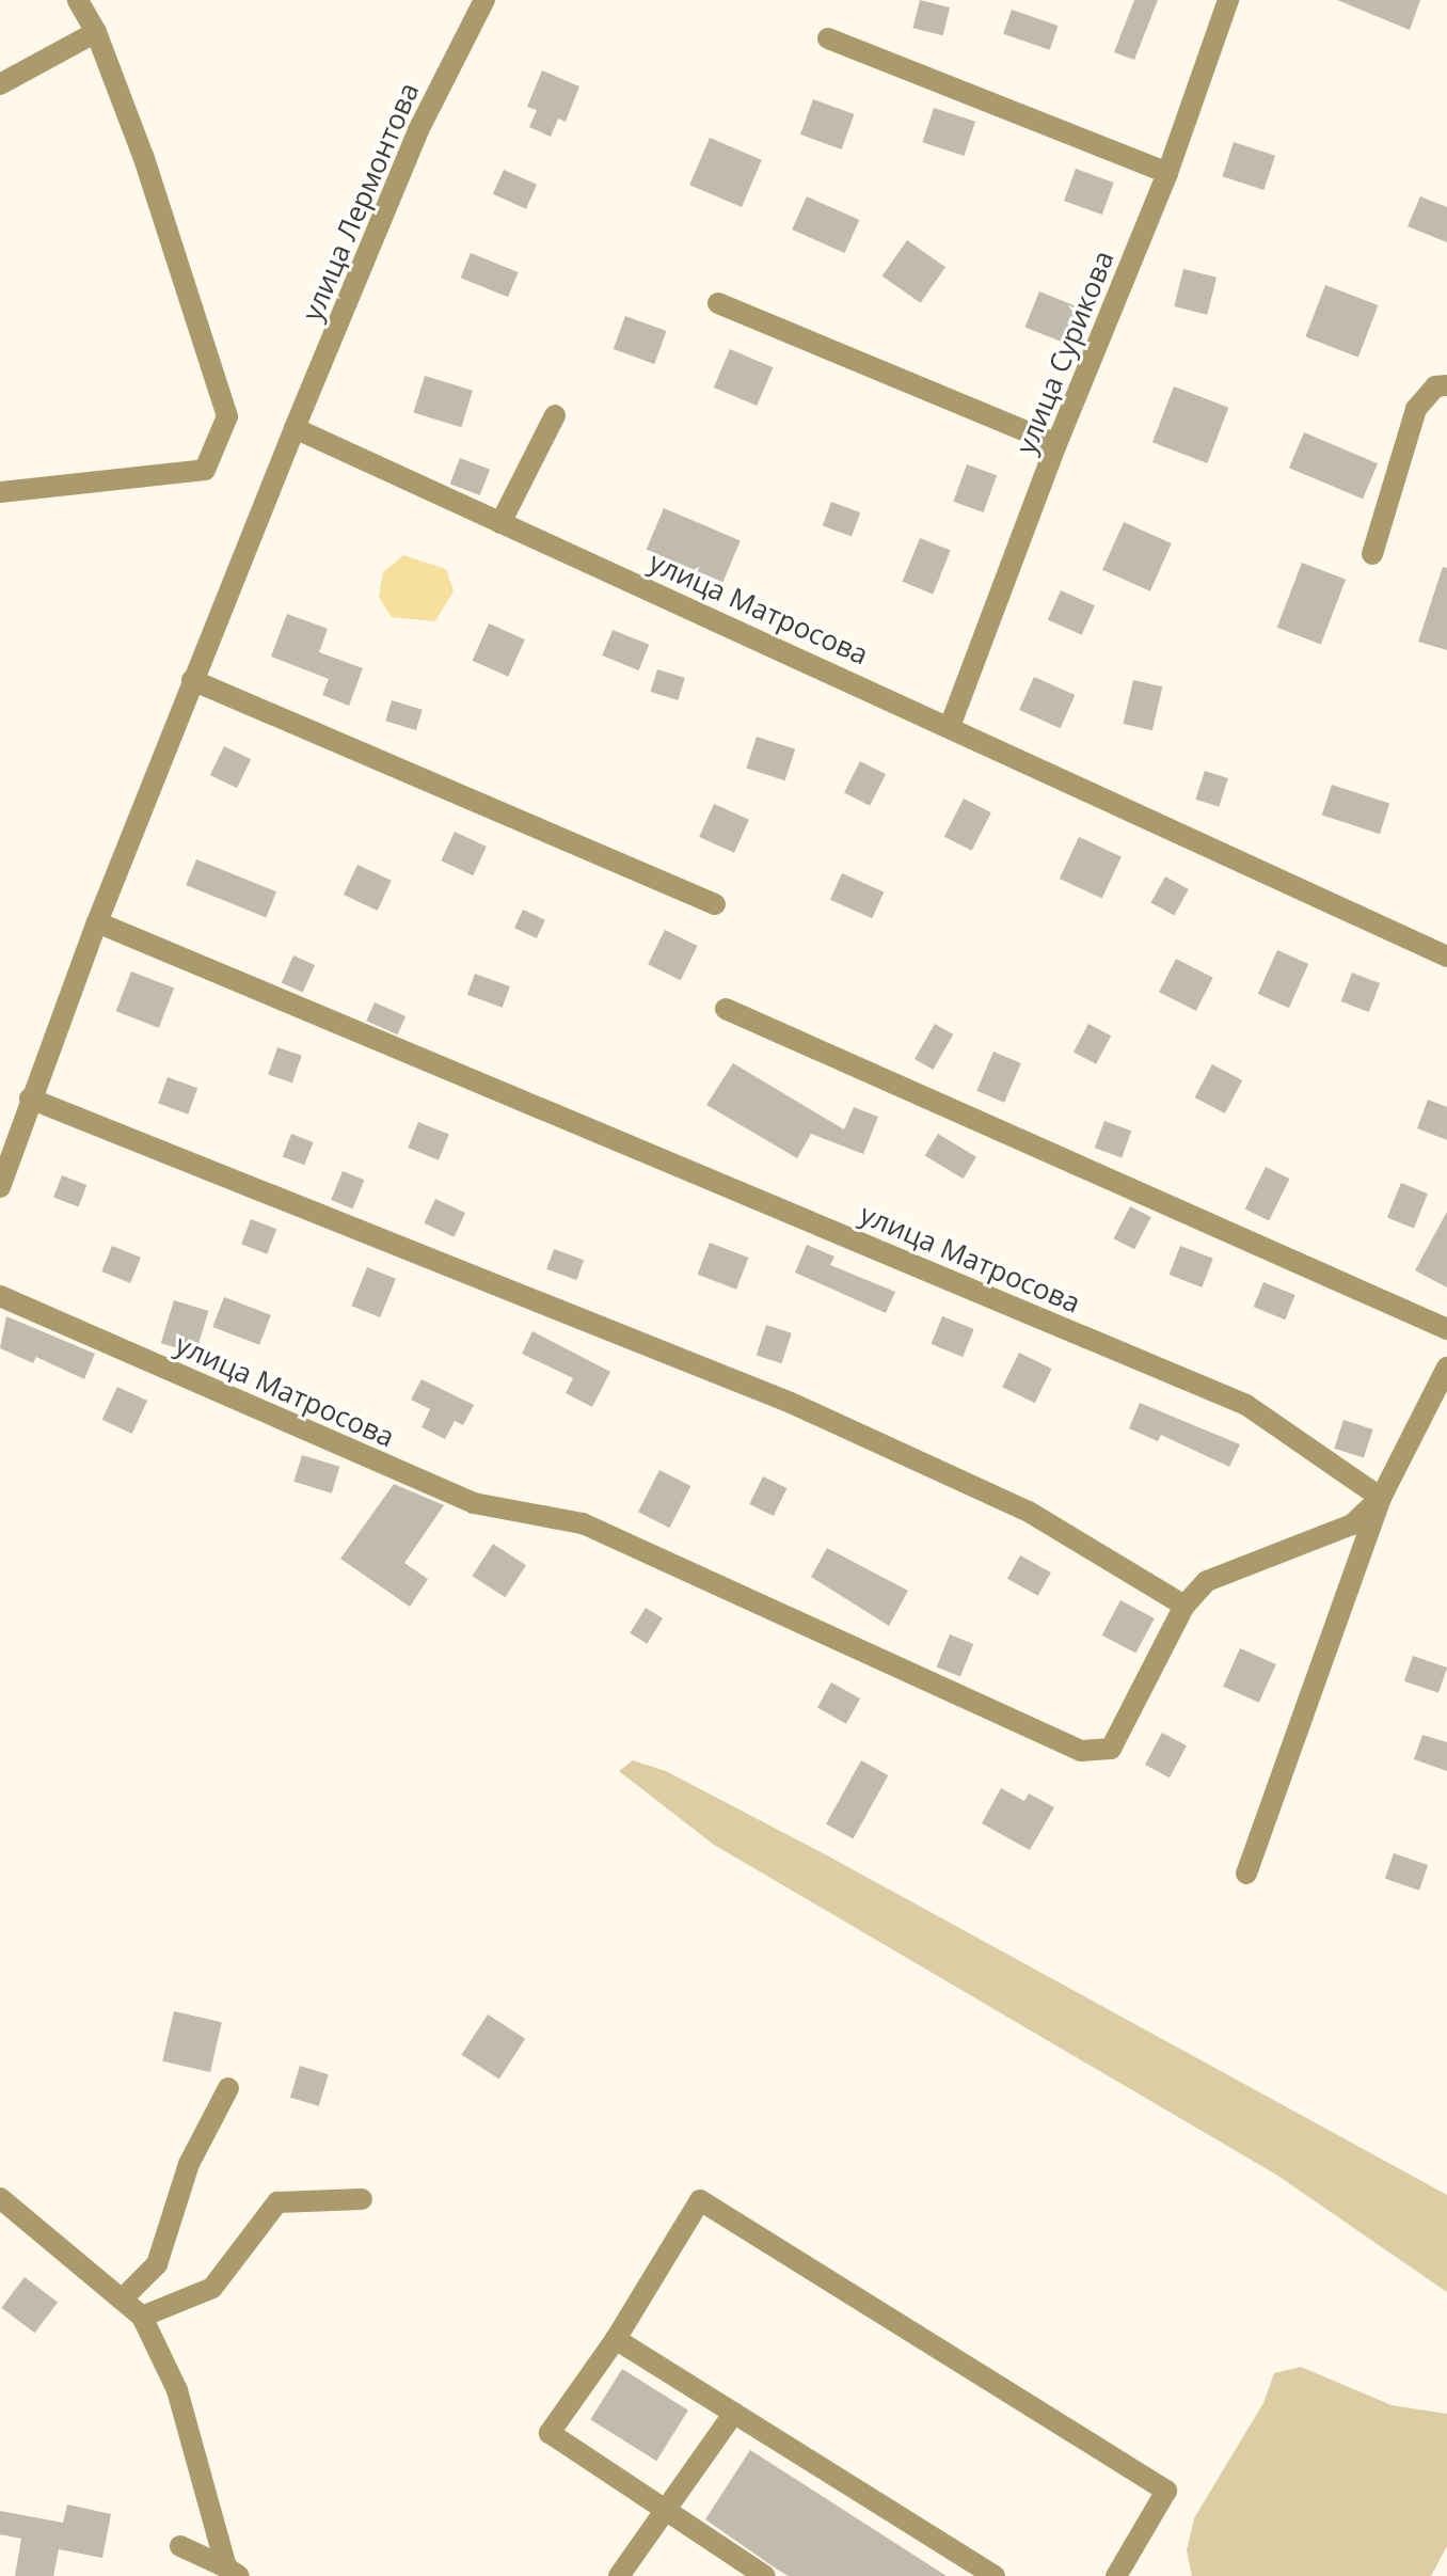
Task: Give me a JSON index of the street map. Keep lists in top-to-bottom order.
{
  "streets": {
    "street": ["улица Лермонтова", "улица Сурикова", "улица Матросова"]
  },
  "crossings": [
    ["улица Лермонтова", "улица Матросова"],
    ["улица Сурикова", "улица Матросова"]
  ]
}
